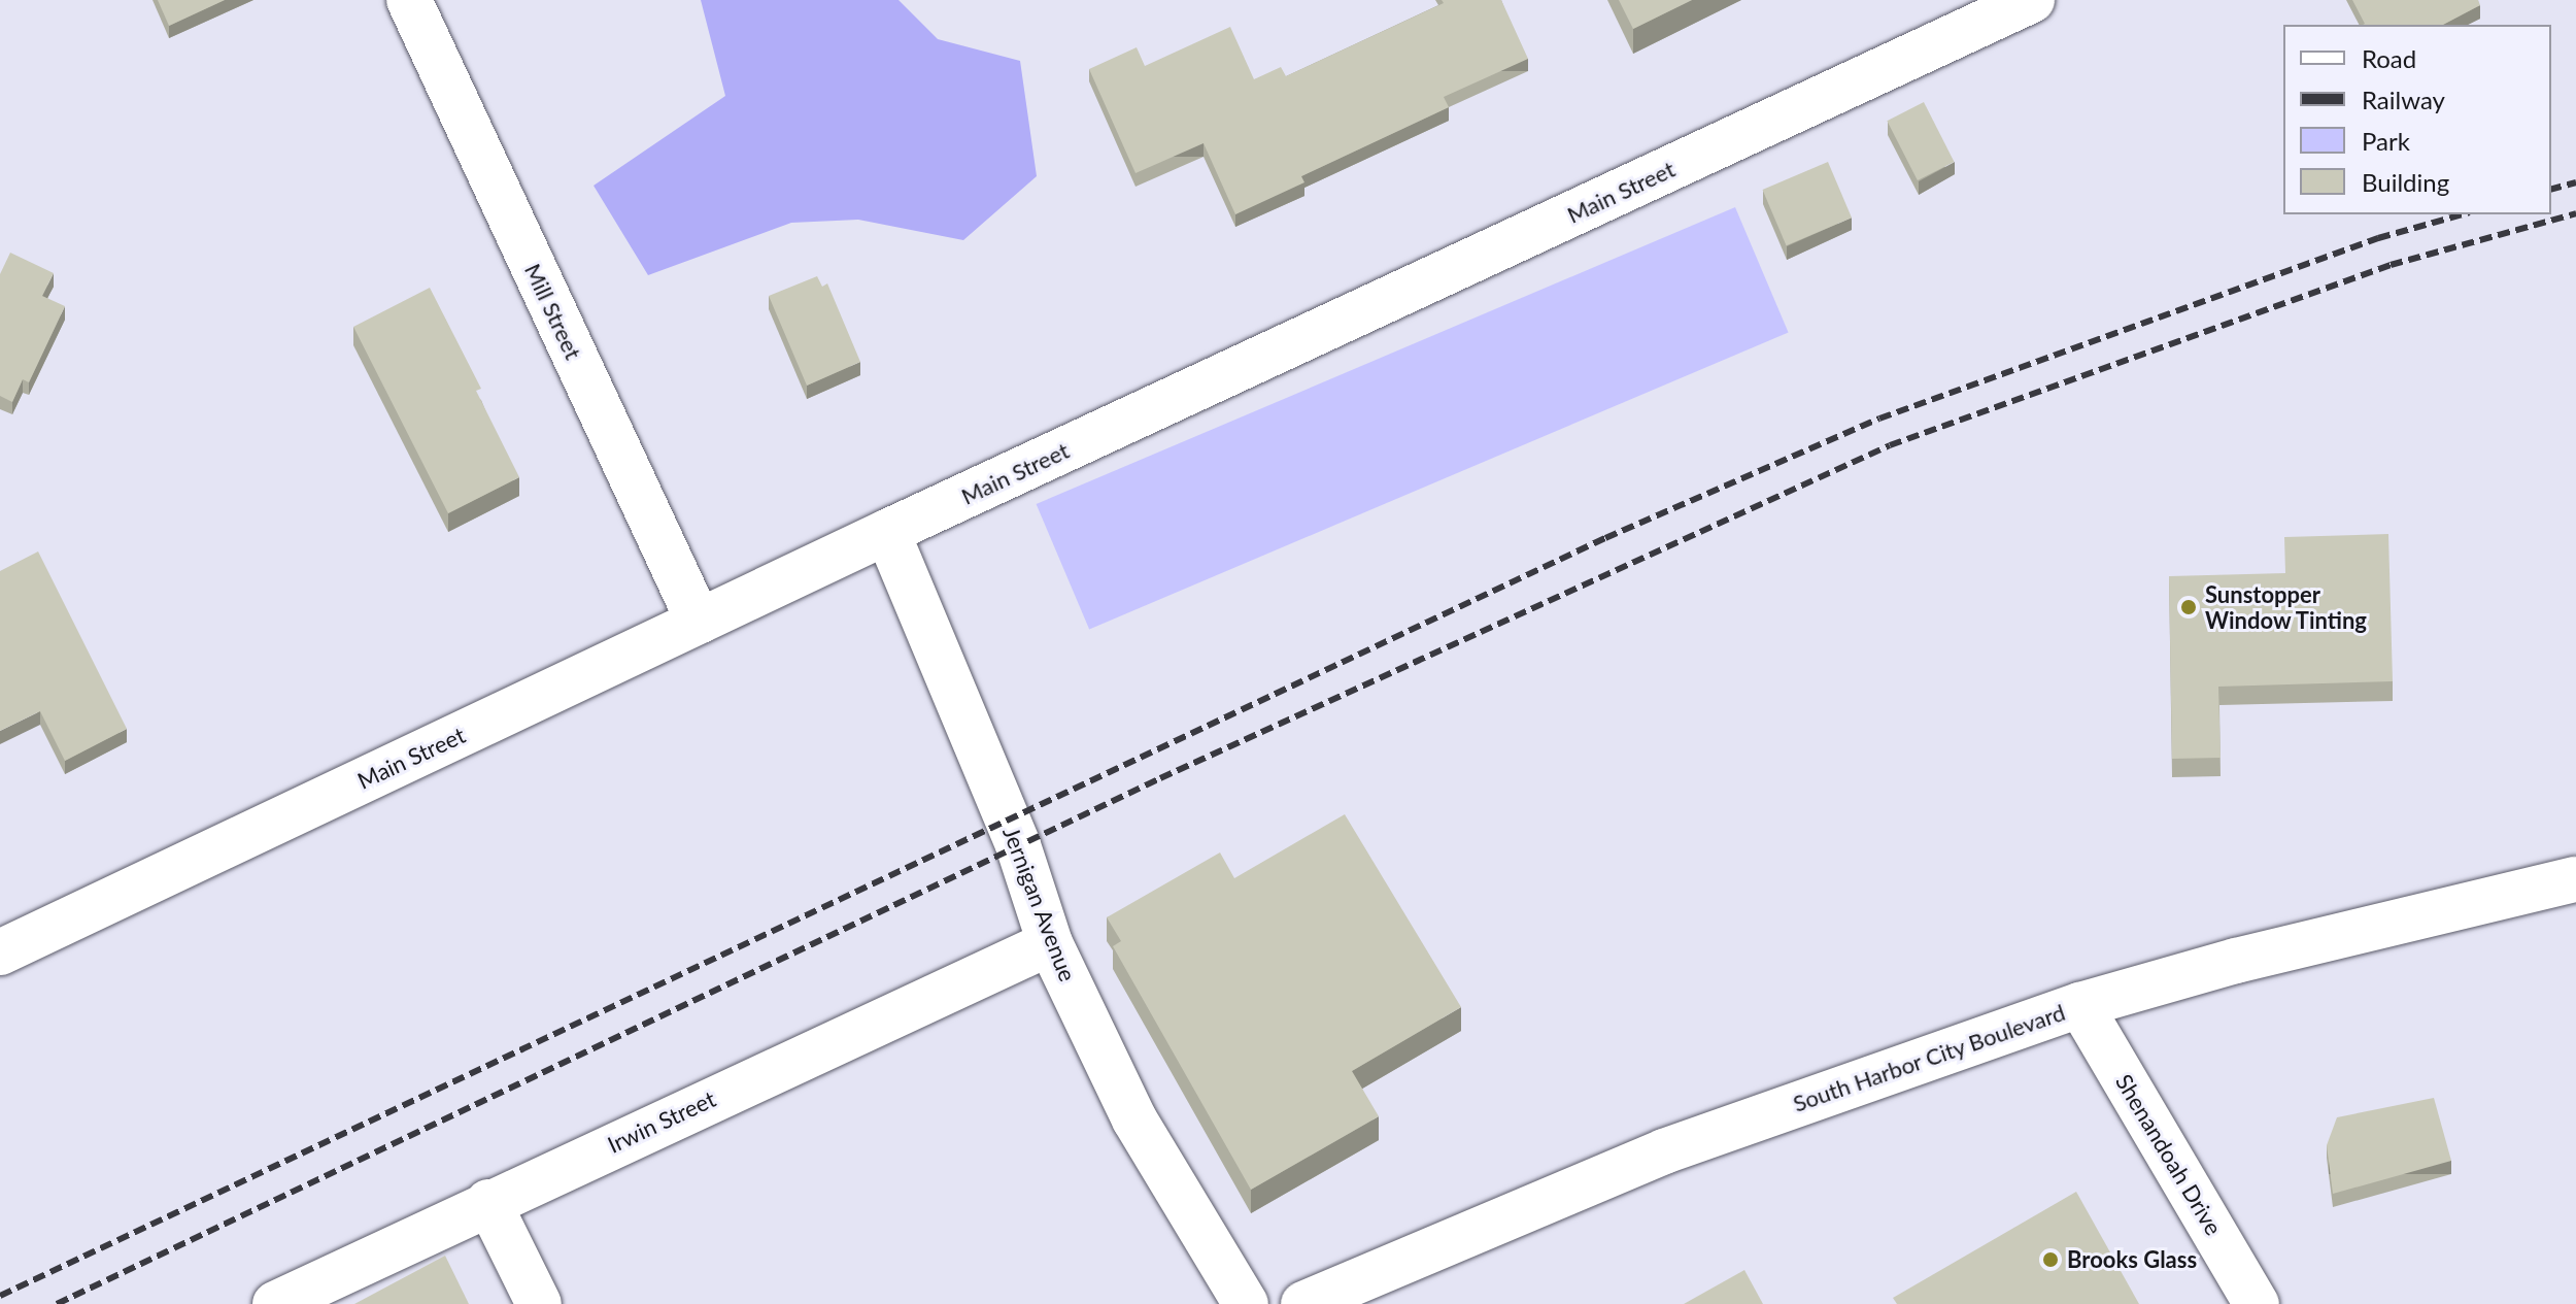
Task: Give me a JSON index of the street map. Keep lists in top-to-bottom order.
{
  "streets": {
    "street": [
      "Main Street",
      "Mill Street",
      "Jernigan Avenue",
      "South Harbor City Boulevard",
      "Irwin Street",
      "Shenandoah Drive"
    ]
  },
  "crossings": [
    ["Main Street", "Mill Street"],
    ["Main Street", "Jernigan Avenue"],
    ["Jernigan Avenue", "Irwin Street"],
    ["South Harbor City Boulevard", "Shenandoah Drive"]
  ],
  "places": ["Sunstopper Window Tinting", "Brooks Glass"],
  "legend": [
    "Road",
    "Railway",
    "Park",
    "Building"
  ]
}
